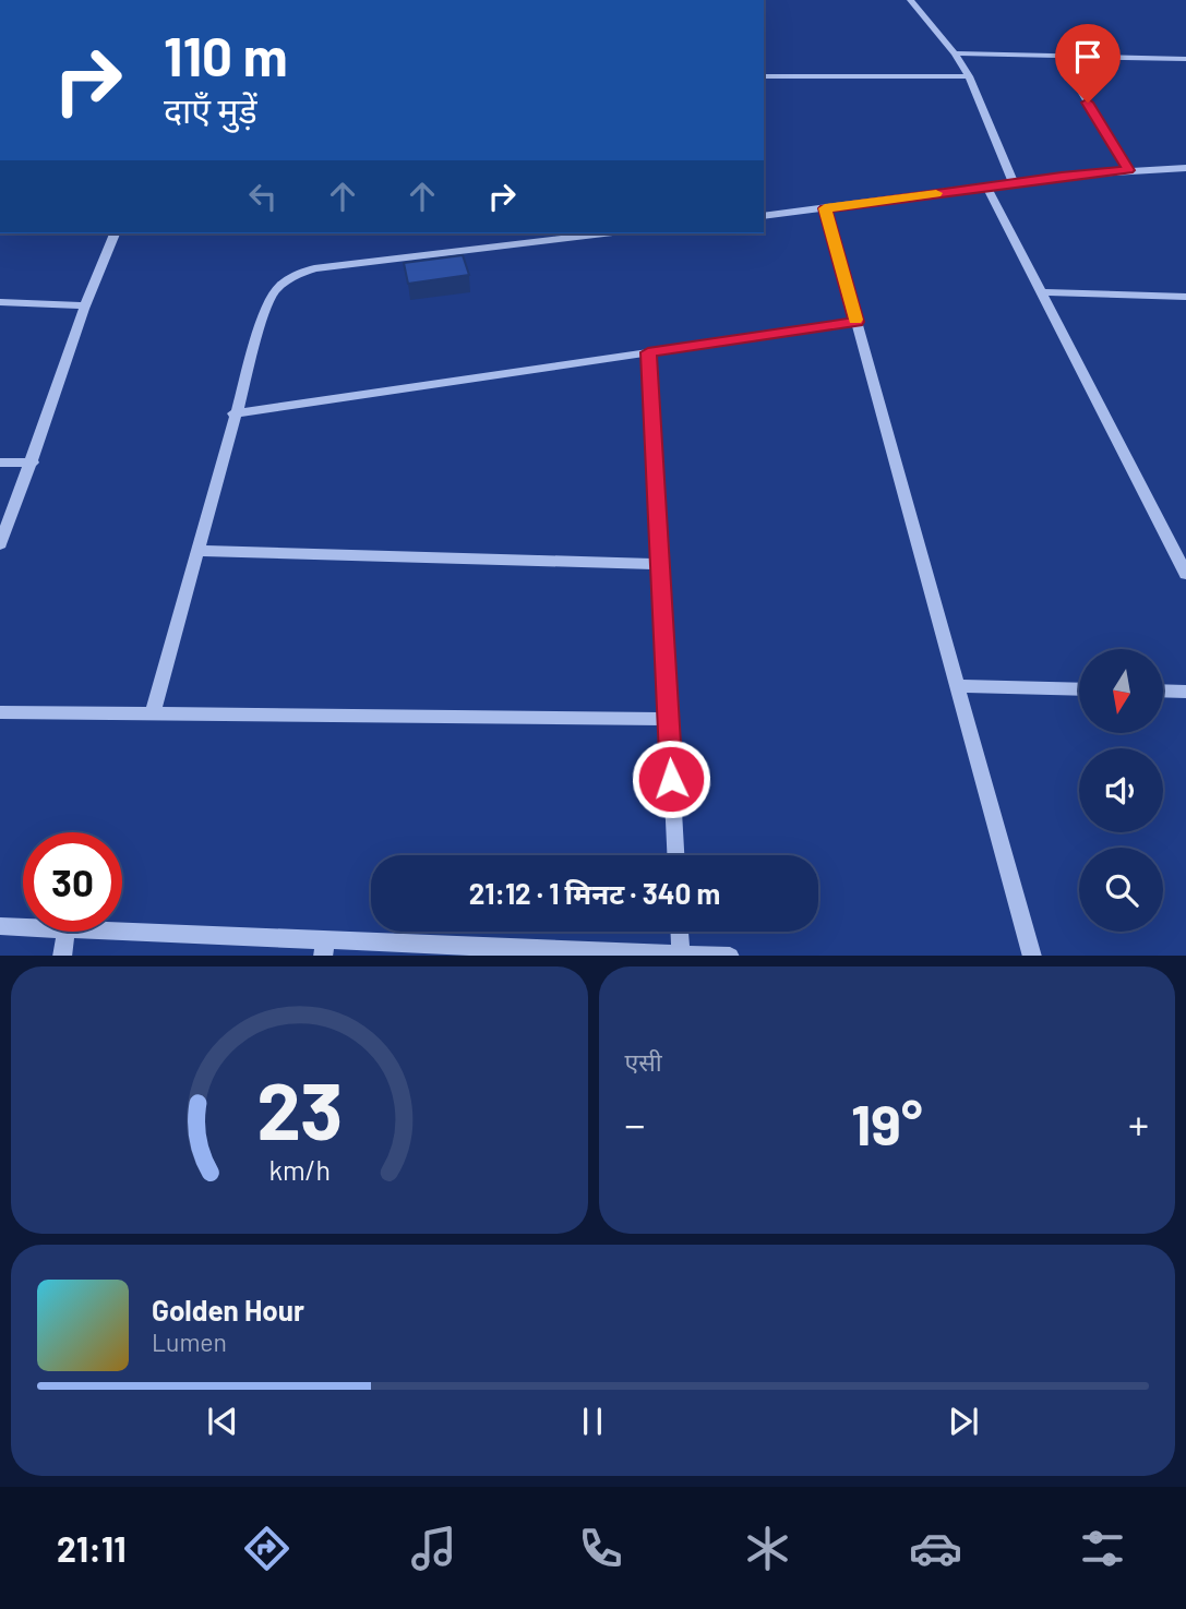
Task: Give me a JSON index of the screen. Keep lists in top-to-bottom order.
{
  "north": "bottom",
  "page": {
    "turn": ["110 m", "दाएँ मुड़ें"],
    "limit": "30",
    "trip": "21:12 · 1 मिनट · 340 m",
    "tile": "एसी",
    "heat": ["−", "19°", "+"],
    "song": ["Golden Hour", "Lumen"],
    "tabs": "21:11",
    "gauge": ["23", "km/h"]
  }
}
